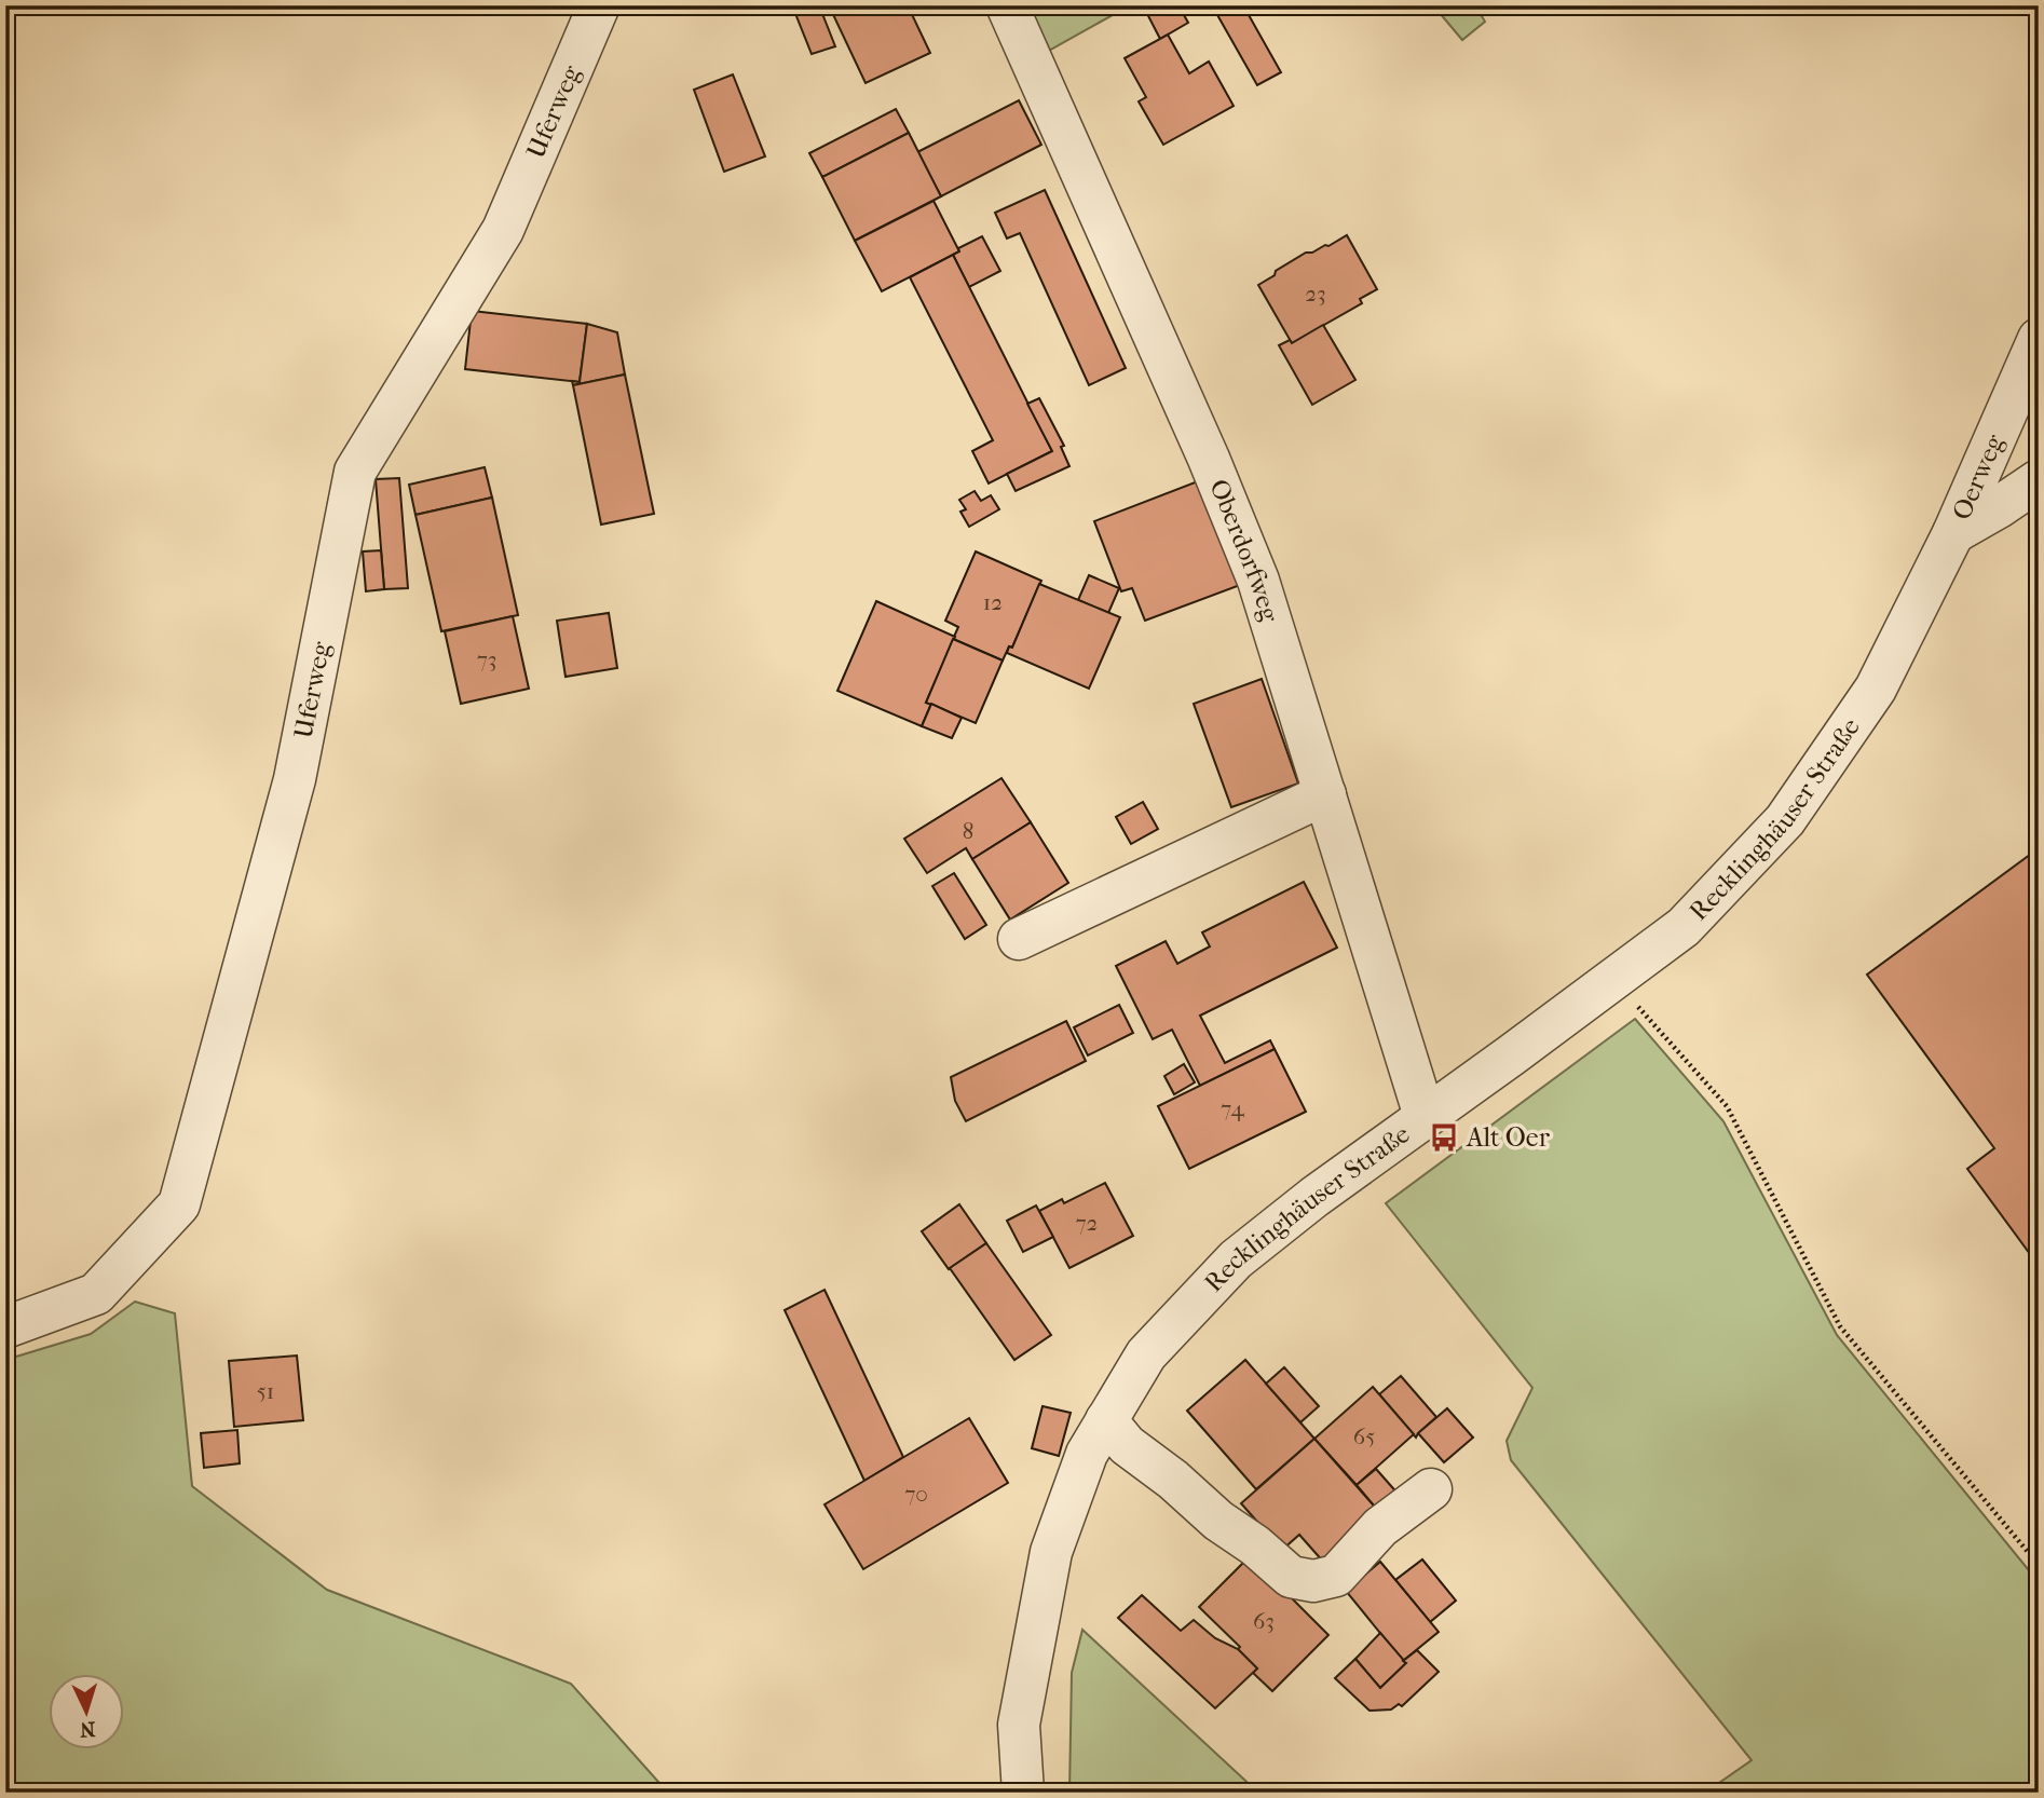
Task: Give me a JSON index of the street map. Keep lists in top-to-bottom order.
{
  "streets": {
    "street": [
      "Uferweg",
      "Oerweg",
      "Oberdorfweg",
      "Recklinghäuser Straße"
    ]
  },
  "crossings": [
    ["Oerweg", "Recklinghäuser Straße"],
    ["Oberdorfweg", "Recklinghäuser Straße"]
  ],
  "places": {
    "bus stop": ["Alt Oer"]
  },
  "house_numbers": [
    "23",
    "12",
    "73",
    "8",
    "74",
    "72",
    "51",
    "65",
    "70",
    "63"
  ],
  "north": "bottom"
}
